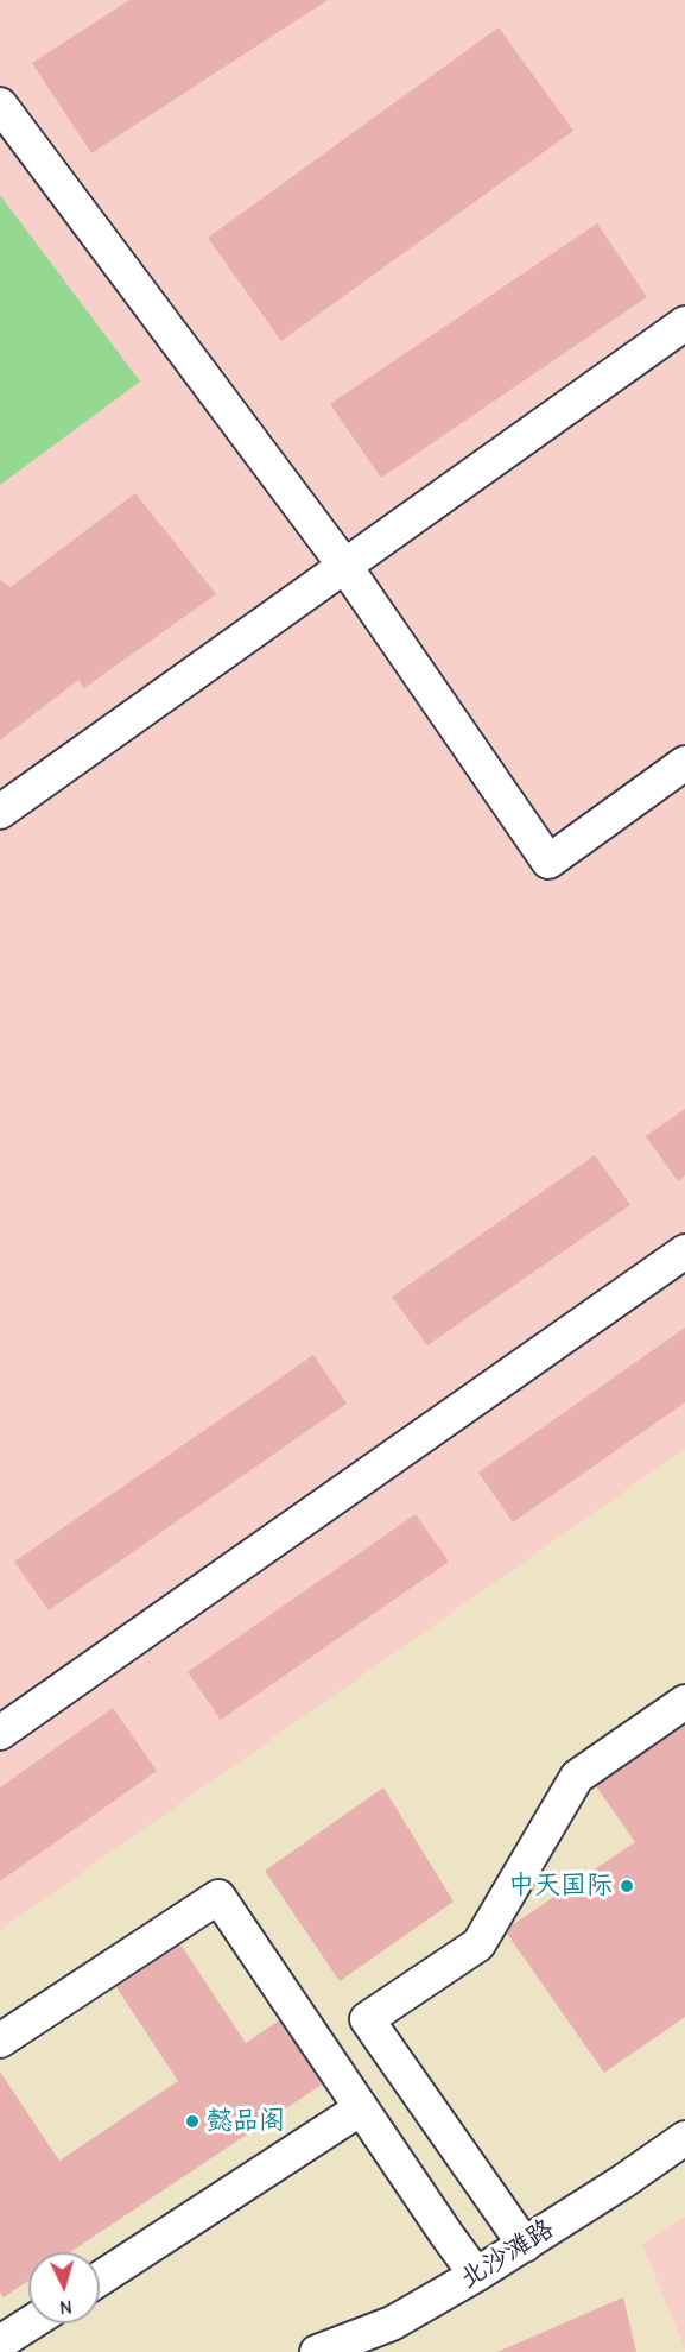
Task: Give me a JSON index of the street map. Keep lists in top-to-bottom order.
{
  "streets": {
    "street": ["北沙滩路"]
  },
  "places": ["中天国际", "懿品阁"],
  "north": "bottom"
}
